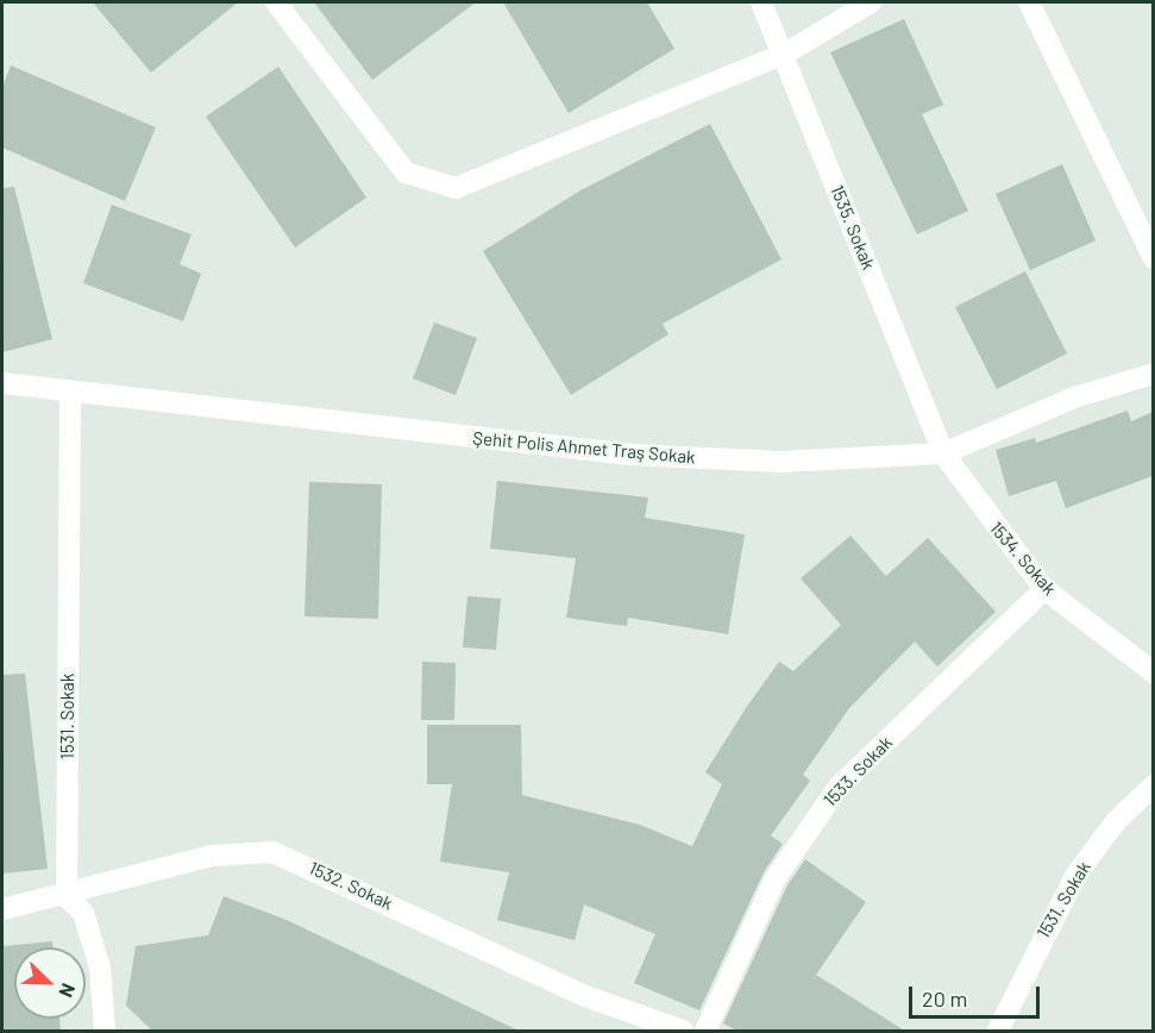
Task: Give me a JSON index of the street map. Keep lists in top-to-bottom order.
{
  "streets": {
    "street": [
      "1535. Sokak",
      "Şehit Polis Ahmet Traş Sokak",
      "1534. Sokak",
      "1531. Sokak",
      "1533. Sokak",
      "1532. Sokak"
    ]
  },
  "crossings": [
    ["1535. Sokak", "Şehit Polis Ahmet Traş Sokak"],
    ["1535. Sokak", "1534. Sokak"],
    ["Şehit Polis Ahmet Traş Sokak", "1534. Sokak"],
    ["Şehit Polis Ahmet Traş Sokak", "1531. Sokak"],
    ["1534. Sokak", "1533. Sokak"],
    ["1531. Sokak", "1532. Sokak"]
  ],
  "scale_bar": "20 m",
  "north": "bottom right"
}
